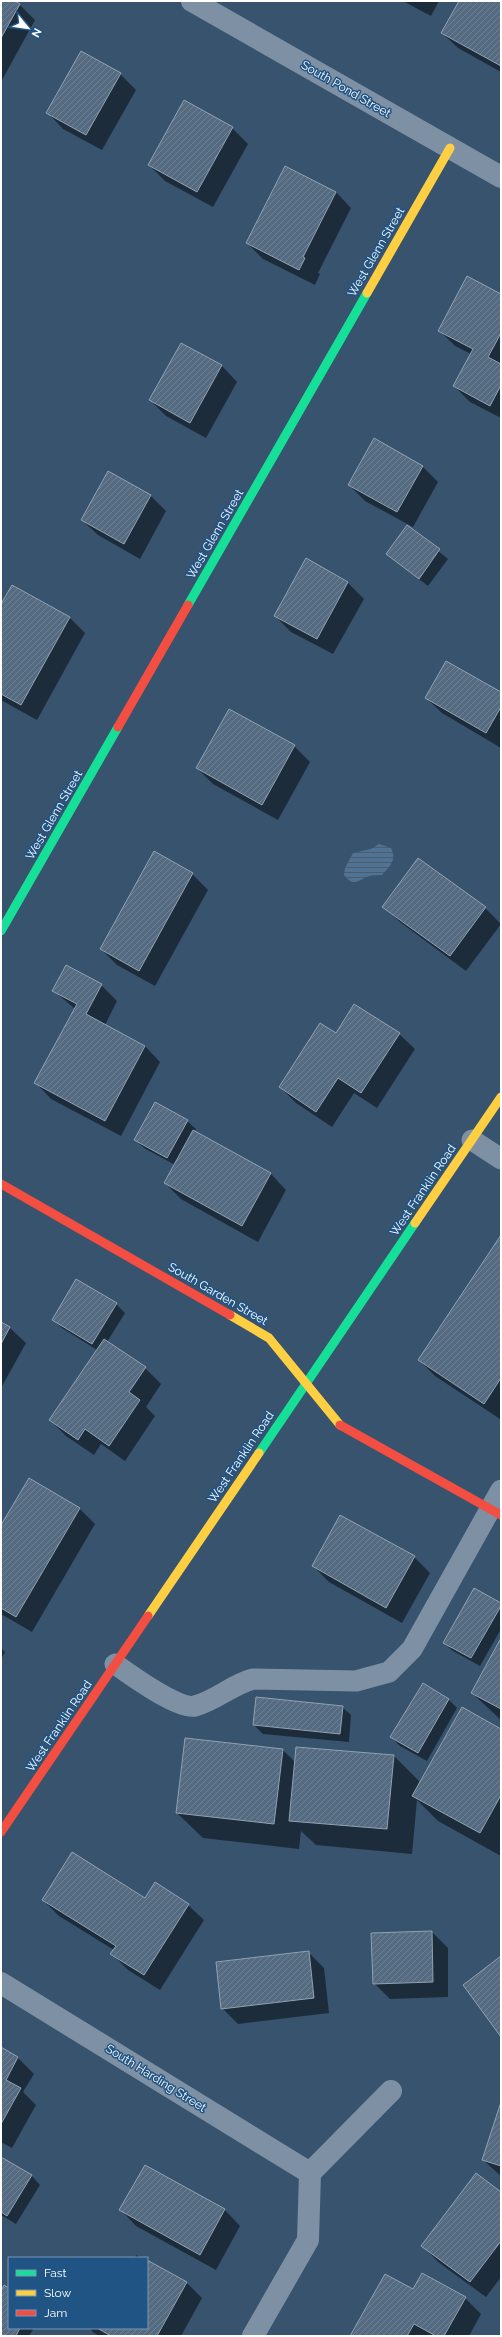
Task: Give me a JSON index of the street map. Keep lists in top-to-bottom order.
{
  "streets": {
    "street": [
      "South Pond Street",
      "West Glenn Street",
      "West Franklin Road",
      "South Garden Street",
      "South Harding Street"
    ]
  },
  "crossings": [
    ["South Pond Street", "West Glenn Street"],
    ["West Franklin Road", "South Garden Street"]
  ],
  "legend": ["Fast", "Slow", "Jam"],
  "north": "bottom right"
}
